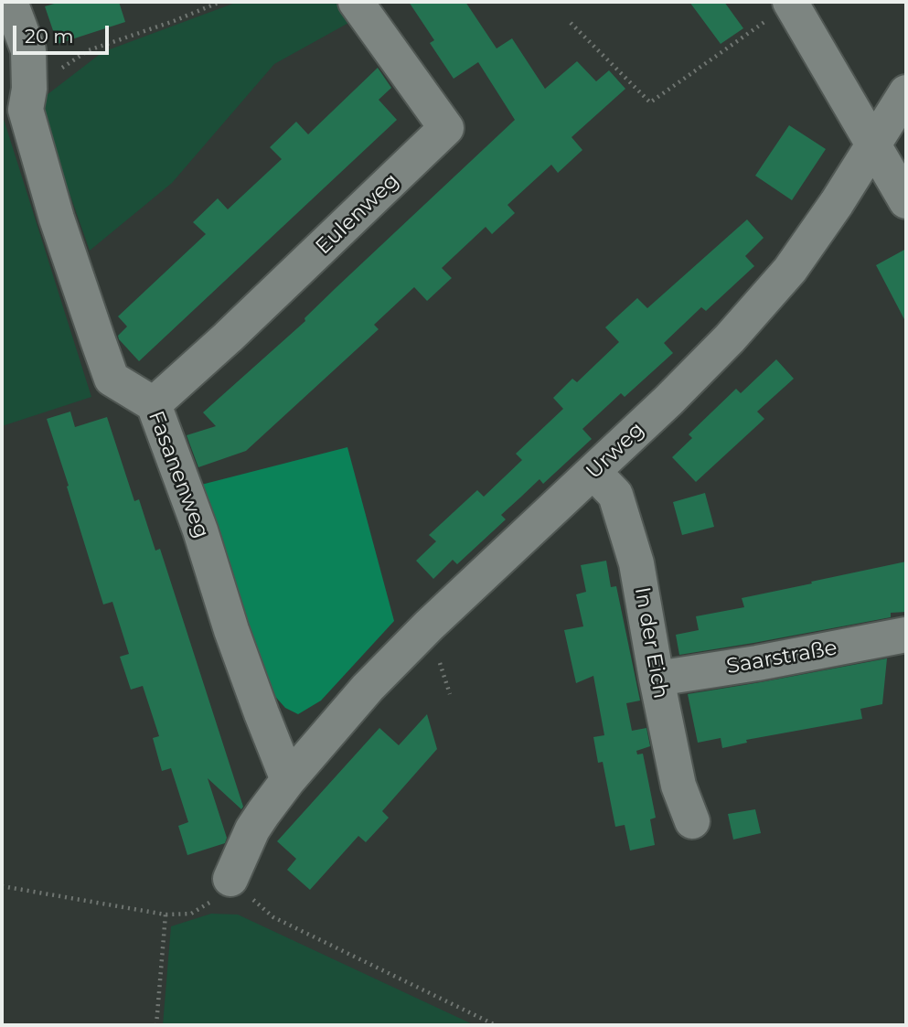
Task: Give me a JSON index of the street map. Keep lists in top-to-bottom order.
{
  "streets": {
    "street": [
      "Eulenweg",
      "Urweg",
      "Fasanenweg",
      "In der Eich",
      "Saarstraße"
    ]
  },
  "crossings": [
    ["Eulenweg", "Fasanenweg"],
    ["Urweg", "Fasanenweg"],
    ["Urweg", "In der Eich"],
    ["In der Eich", "Saarstraße"]
  ],
  "scale_bar": "20 m"
}
